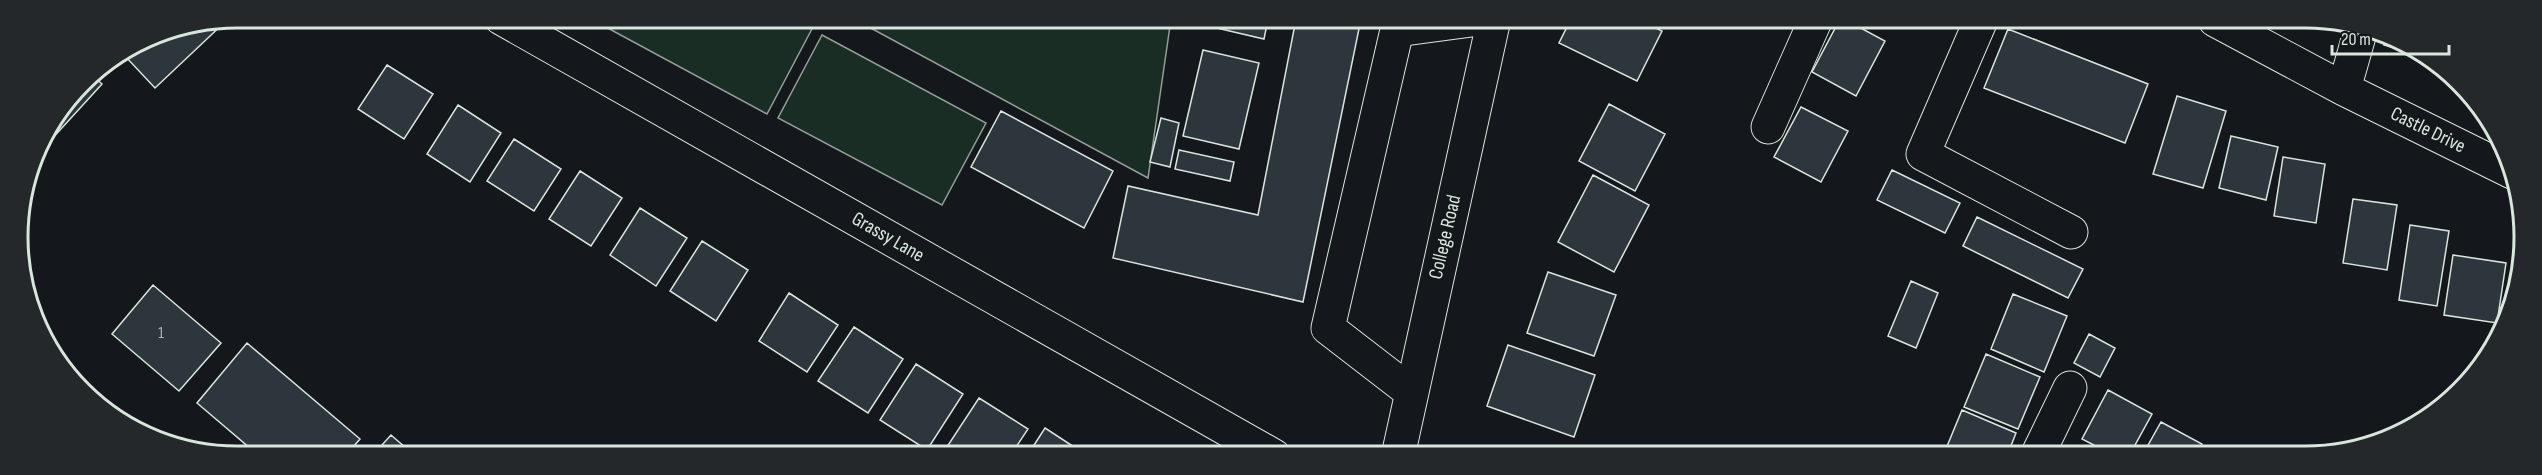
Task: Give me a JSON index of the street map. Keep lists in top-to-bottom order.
{
  "streets": {
    "street": ["Castle Drive", "Grassy Lane", "College Road"]
  },
  "house_numbers": ["1"],
  "scale_bar": "20 m"
}
